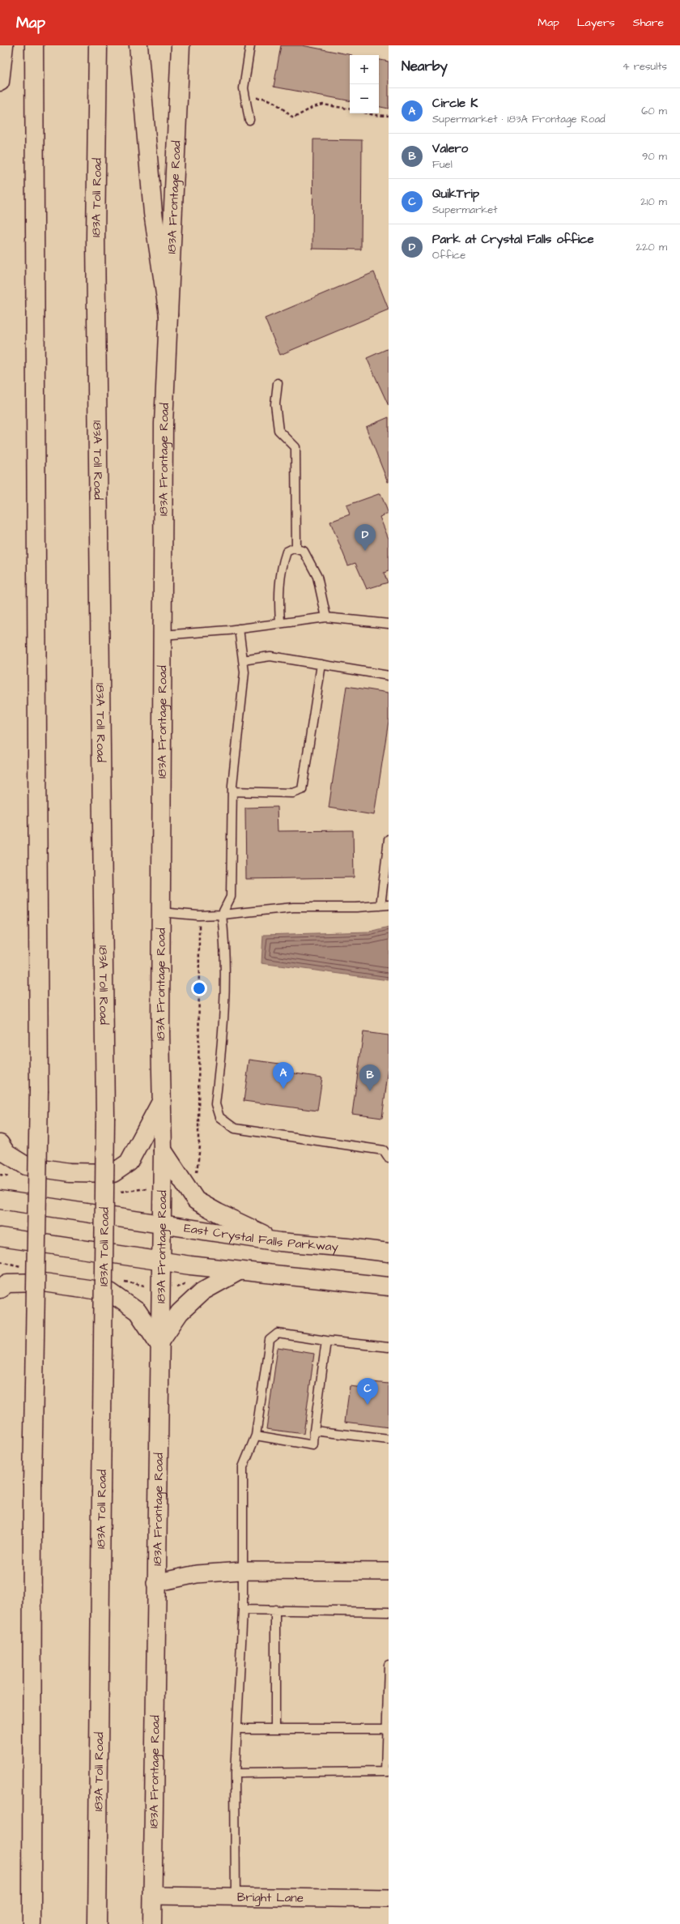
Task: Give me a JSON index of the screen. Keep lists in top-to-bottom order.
{
  "streets": {
    "main road": ["183A Toll Road", "183A Frontage Road", "East Crystal Falls Parkway"],
    "street": ["Bright Lane"]
  },
  "crossings": [
    ["183A Frontage Road", "East Crystal Falls Parkway"],
    ["183A Frontage Road", "Bright Lane"]
  ],
  "page": {
    "header": "Map",
    "nav": ["Map", "Layers", "Share"],
    "heading": ["Nearby", "4 results"],
    "map_buttons": ["+", "−"],
    "list": [
      {
        "mark": "A",
        "name": "Circle K",
        "note": "Supermarket · 183A Frontage Road",
        "value": "60 m"
      },
      {
        "mark": "B",
        "name": "Valero",
        "note": "Fuel",
        "value": "90 m"
      },
      {
        "mark": "C",
        "name": "QuikTrip",
        "note": "Supermarket",
        "value": "210 m"
      },
      {
        "mark": "D",
        "name": "Park at Crystal Falls office",
        "note": "Office",
        "value": "220 m"
      }
    ],
    "pins": [
      "D",
      "A",
      "B",
      "C"
    ]
  }
}
